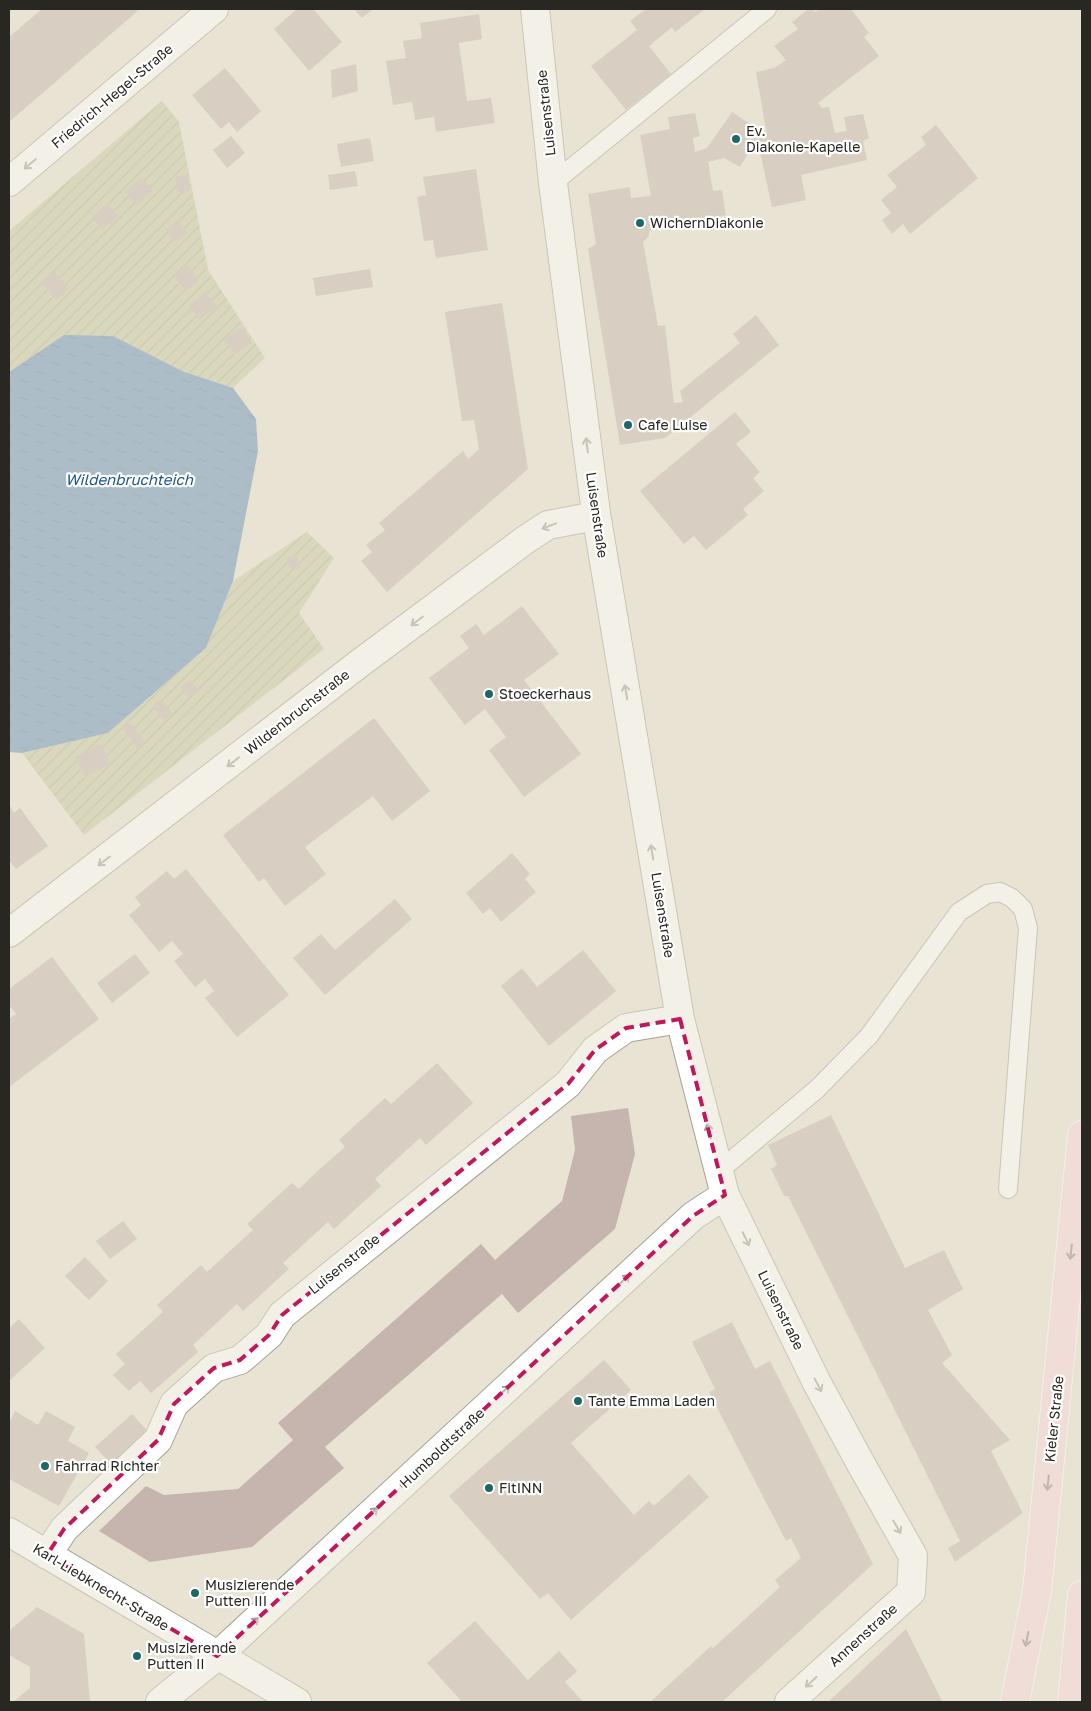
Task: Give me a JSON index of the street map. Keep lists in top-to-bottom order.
{
  "streets": {
    "main road": ["Kieler Straße"],
    "street": [
      "Friedrich-Hegel-Straße",
      "Luisenstraße",
      "Wildenbruchstraße",
      "Humboldtstraße",
      "Karl-Liebknecht-Straße",
      "Annenstraße"
    ]
  },
  "crossings": [
    ["Luisenstraße", "Wildenbruchstraße"],
    ["Luisenstraße", "Humboldtstraße"],
    ["Luisenstraße", "Karl-Liebknecht-Straße"],
    ["Luisenstraße", "Annenstraße"],
    ["Humboldtstraße", "Karl-Liebknecht-Straße"]
  ],
  "one_way": [
    "Friedrich-Hegel-Straße",
    "Wildenbruchstraße",
    "Kieler Straße",
    "Humboldtstraße",
    "Annenstraße"
  ],
  "water": ["Wildenbruchteich"],
  "places": [
    "Ev. Diakonie-Kapelle",
    "WichernDiakonie",
    "Cafe Luise",
    "Stoeckerhaus",
    "Tante Emma Laden",
    "Fahrrad Richter",
    "FitINN",
    "Musizierende Putten III",
    "Musizierende Putten II"
  ]
}
